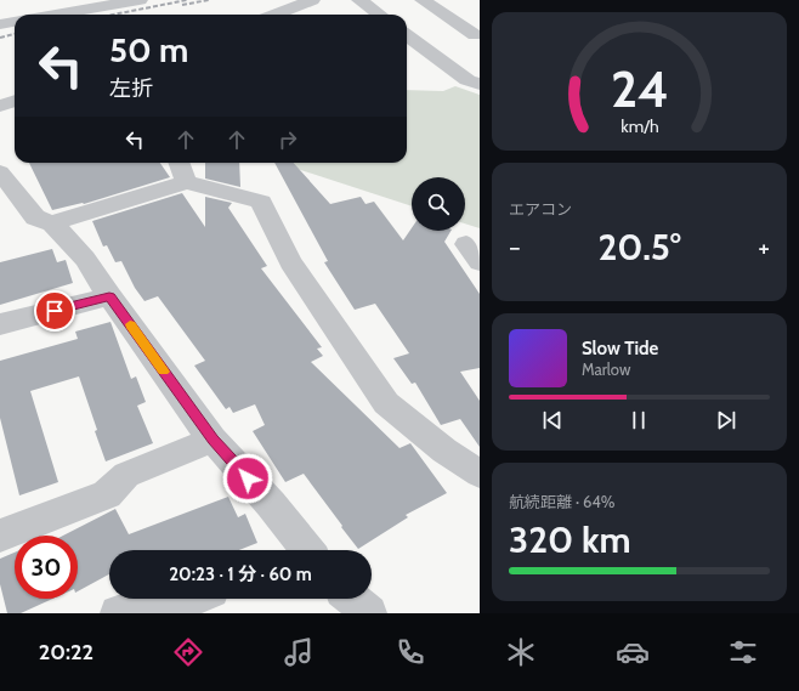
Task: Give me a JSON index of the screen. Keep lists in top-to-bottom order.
{
  "page": {
    "turn": ["50 m", "左折"],
    "tile": [
      "エアコン",
      ["航続距離 · 64%", "320 km"]
    ],
    "heat": ["−", "20.5°", "+"],
    "song": ["Slow Tide", "Marlow"],
    "limit": "30",
    "trip": "20:23 · 1 分 · 60 m",
    "tabs": "20:22",
    "gauge": ["24", "km/h"]
  }
}
